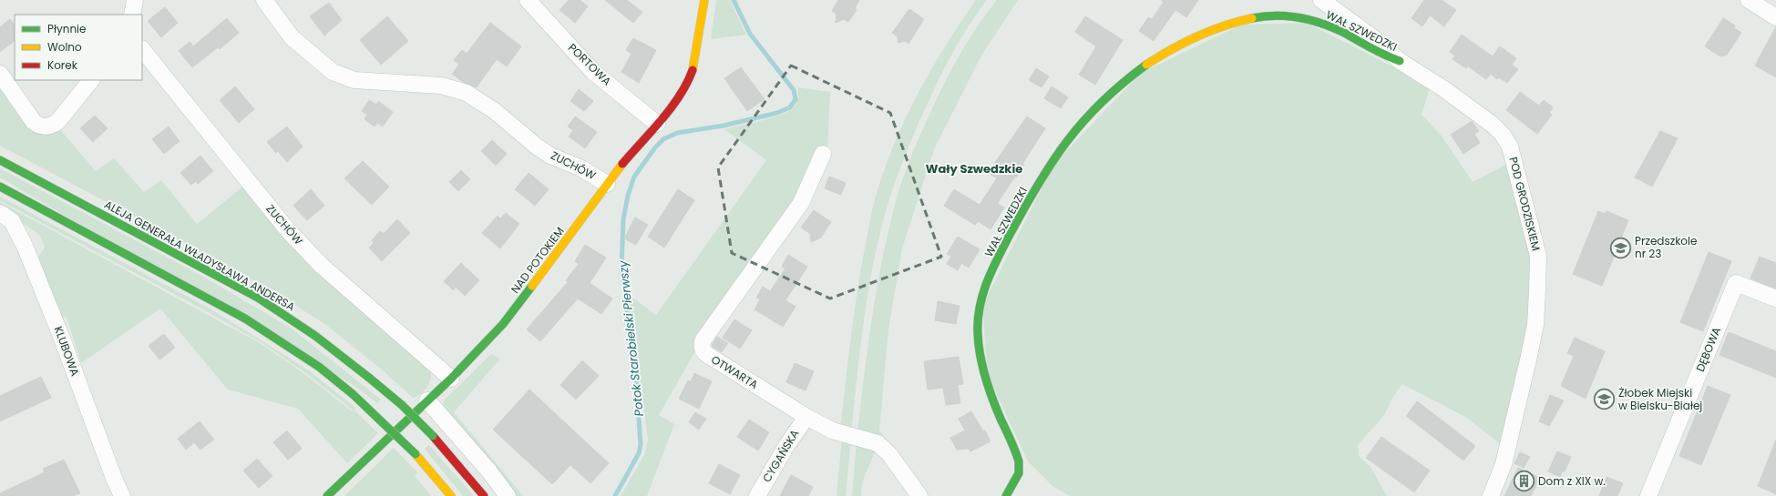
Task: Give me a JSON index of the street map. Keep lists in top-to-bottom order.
{
  "streets": {
    "street": [
      "WAŁ SZWEDZKI",
      "PORTOWA",
      "ZUCHÓW",
      "POD GRODZISKIEM",
      "ALEJA GENERAŁA WŁADYSŁAWA ANDERSA",
      "NAD POTOKIEM",
      "DĘBOWA",
      "KLUBOWA",
      "OTWARTA",
      "CYGAŃSKA"
    ]
  },
  "crossings": [
    ["WAŁ SZWEDZKI", "POD GRODZISKIEM"],
    ["PORTOWA", "NAD POTOKIEM"],
    ["ZUCHÓW", "NAD POTOKIEM"],
    ["OTWARTA", "CYGAŃSKA"]
  ],
  "districts": ["Wały Szwedzkie"],
  "water": ["Potok Starobielski Pierwszy"],
  "places": {
    "school or university": ["Przedszkole nr 23", "Żłobek Miejski w Bielsku-Białej"],
    "building": ["Dom z XIX w."]
  },
  "legend": ["Płynnie", "Wolno", "Korek"]
}
